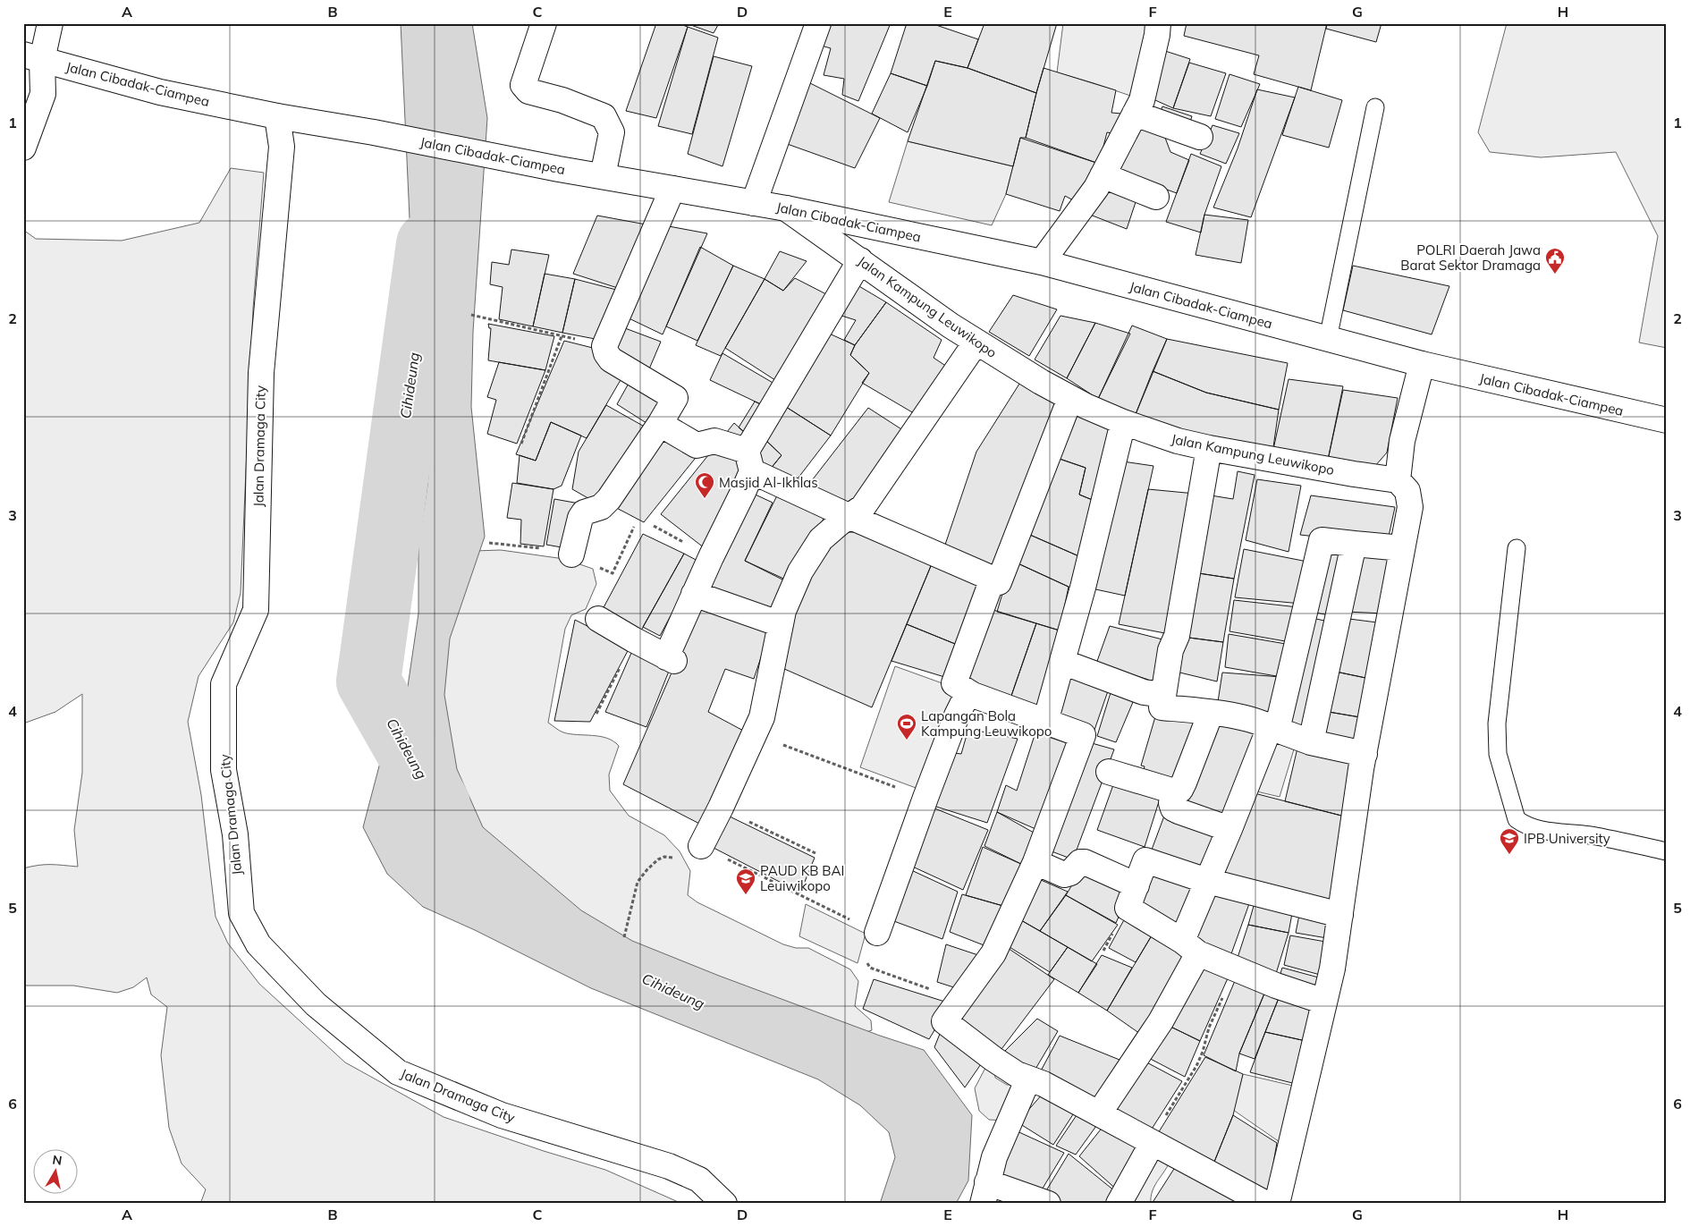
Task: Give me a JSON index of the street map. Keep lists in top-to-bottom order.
{
  "streets": {
    "main road": ["Jalan Cibadak-Ciampea", "Jalan Kampung Leuwikopo", "Jalan Dramaga City"]
  },
  "crossings": [
    ["Jalan Cibadak-Ciampea", "Jalan Kampung Leuwikopo"],
    ["Jalan Cibadak-Ciampea", "Jalan Dramaga City"]
  ],
  "water": ["Cihideung"],
  "places": {
    "public building": ["POLRI Daerah Jawa Barat Sektor Dramaga"],
    "mosque": ["Masjid Al-Ikhlas"],
    "sports": ["Lapangan Bola Kampung Leuwikopo"],
    "school or university": ["IPB University", "PAUD KB BAI Leuiwikopo"]
  },
  "north": "top",
  "grid": {
    "columns": [
      "A",
      "B",
      "C",
      "D",
      "E",
      "F",
      "G",
      "H"
    ],
    "rows": [
      "1",
      "2",
      "3",
      "4",
      "5",
      "6"
    ]
  }
}
